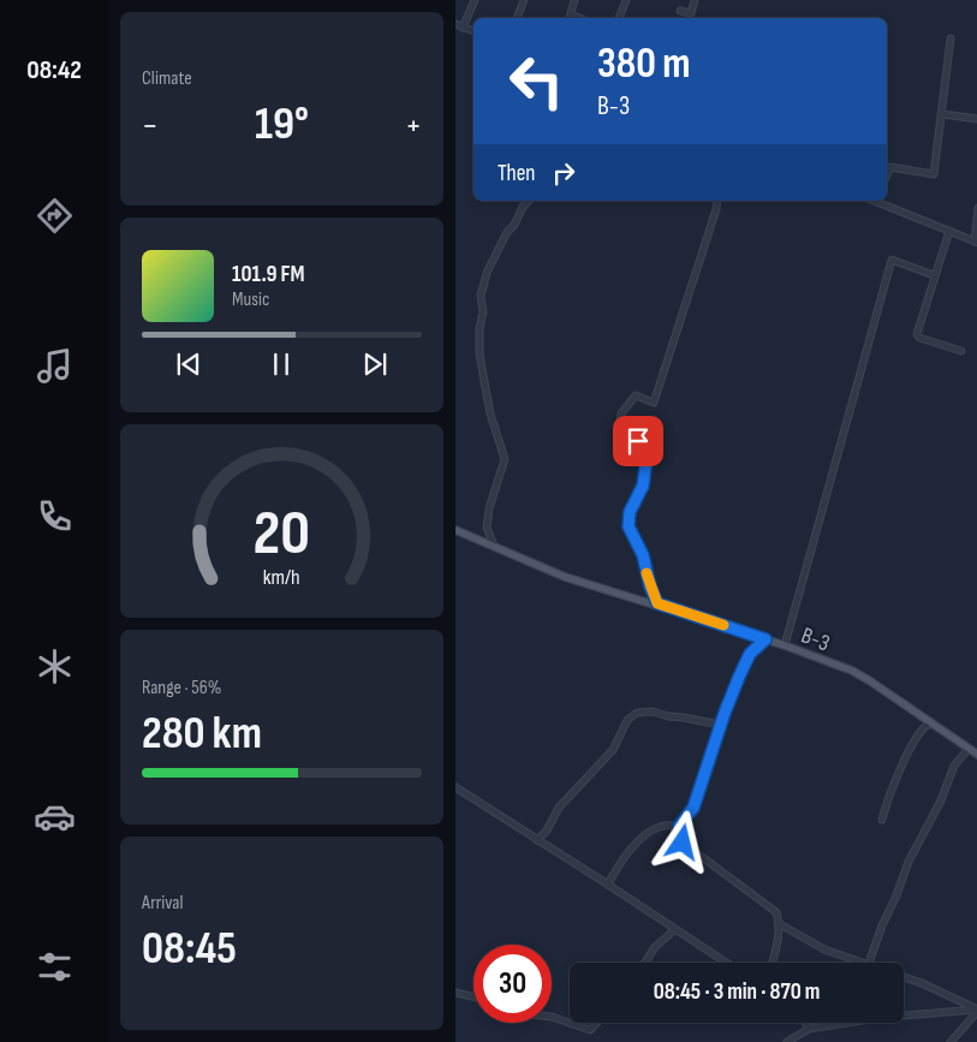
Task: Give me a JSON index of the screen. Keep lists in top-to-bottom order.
{
  "streets": {
    "main road": ["B-3"]
  },
  "page": {
    "tabs": "08:42",
    "tile": [
      "Climate",
      ["Range · 56%", "280 km"],
      ["Arrival", "08:45"]
    ],
    "turn": ["380 m", "B-3"],
    "heat": ["−", "19°", "+"],
    "then": "Then",
    "song": ["101.9 FM", "Music"],
    "limit": "30",
    "trip": "08:45 · 3 min · 870 m",
    "gauge": ["20", "km/h"]
  }
}
